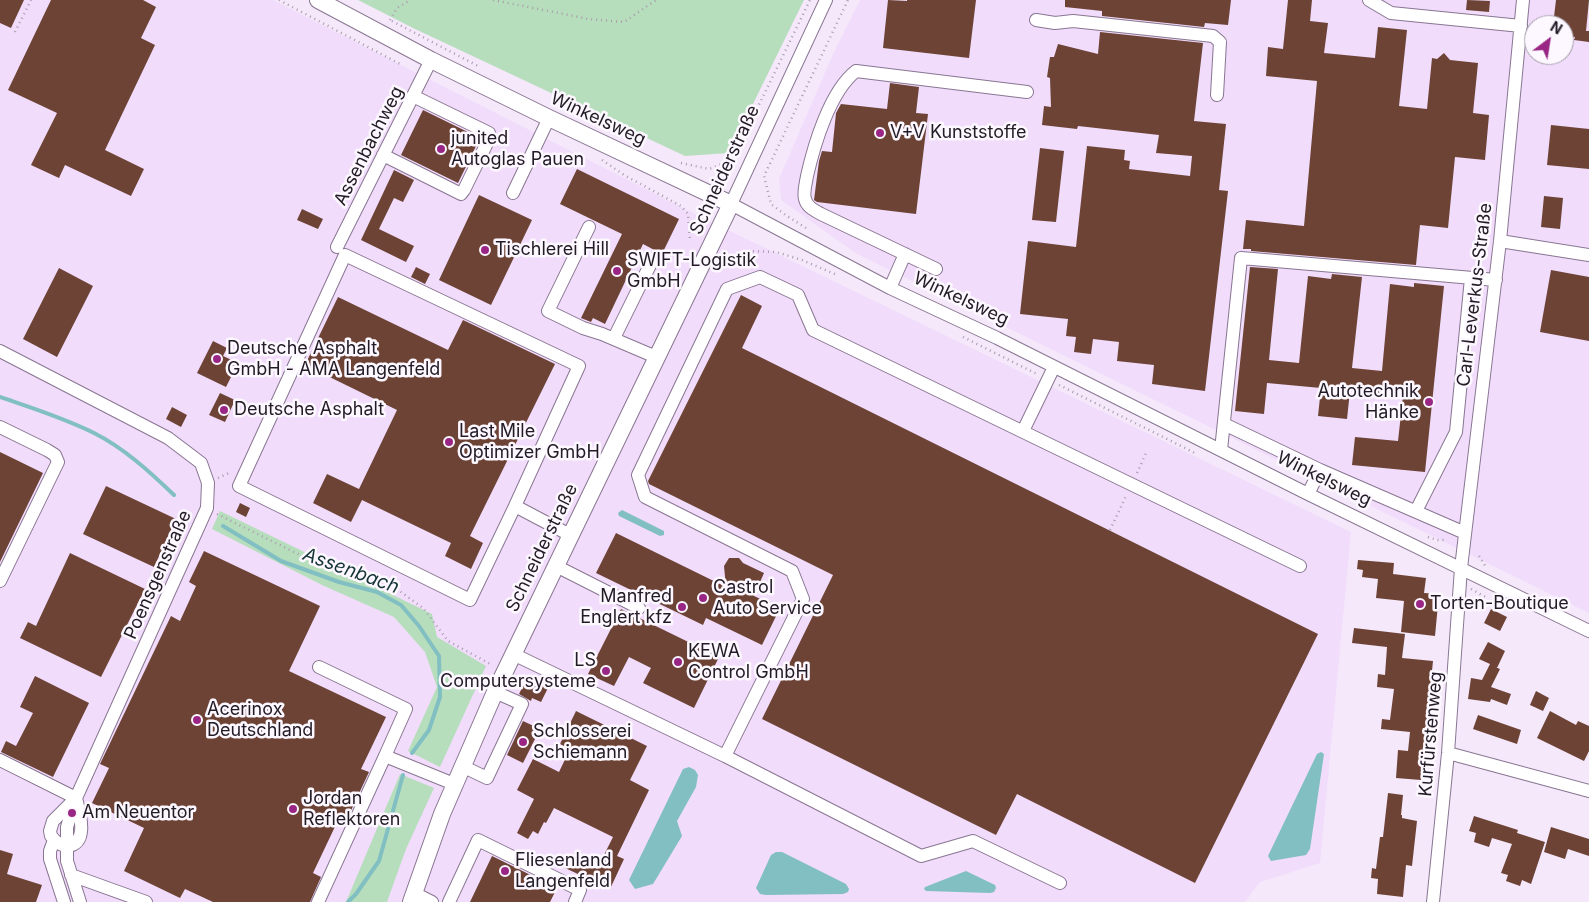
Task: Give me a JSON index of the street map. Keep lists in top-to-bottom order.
{
  "streets": {
    "main road": ["Winkelsweg", "Schneiderstraße"],
    "street": [
      "Assenbachweg",
      "Carl-Leverkus-Straße",
      "Poensgenstraße",
      "Kurfürstenweg"
    ]
  },
  "crossings": [
    ["Winkelsweg", "Assenbachweg"],
    ["Winkelsweg", "Schneiderstraße"],
    ["Winkelsweg", "Carl-Leverkus-Straße"],
    ["Winkelsweg", "Kurfürstenweg"],
    ["Carl-Leverkus-Straße", "Kurfürstenweg"]
  ],
  "water": ["Assenbach"],
  "places": [
    "V+V Kunststoffe",
    "junited Autoglas Pauen",
    "Tischlerei Hill",
    "SWIFT-Logistik GmbH",
    "Deutsche Asphalt GmbH - AMA Langenfeld",
    "Autotechnik Hänke",
    "Deutsche Asphalt",
    "Last Mile Optimizer GmbH",
    "Castrol Auto Service",
    "Torten-Boutique",
    "Manfred Englert kfz",
    "KEWA Control GmbH",
    "LS Computersysteme",
    "Acerinox Deutschland",
    "Schlosserei Schiemann",
    "Jordan Reflektoren",
    "Am Neuentor",
    "Fliesenland Langenfeld"
  ],
  "north": "top right"
}
